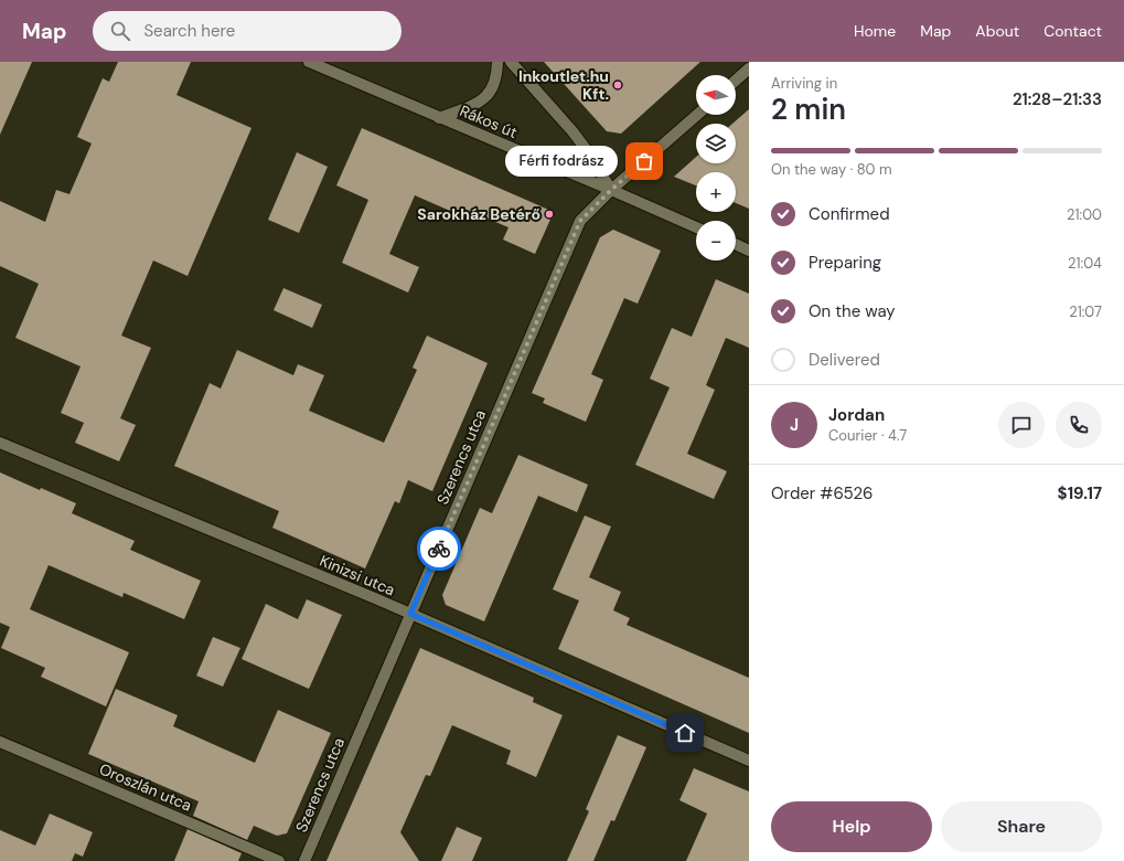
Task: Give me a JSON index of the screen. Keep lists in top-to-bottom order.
{
  "streets": {
    "street": [
      "Rákos út",
      "Szerencs utca",
      "Kinizsi utca",
      "Oroszlán utca"
    ]
  },
  "crossings": [
    ["Rákos út", "Szerencs utca"],
    ["Szerencs utca", "Kinizsi utca"]
  ],
  "places": ["Inkoutlet.hu Kft.", "Férfi fodrász", "Sarokház Betérő"],
  "north": "left",
  "page": {
    "header": "Map",
    "search": "Search here",
    "nav": [
      "Home",
      "Map",
      "About",
      "Contact"
    ],
    "heading": ["2 min", "Arriving in", "21:28–21:33"],
    "panel": [
      "Jordan",
      "Courier · 4.7",
      "Order #6526",
      "$19.17"
    ],
    "map_buttons": ["+", "−"],
    "bar": "On the way · 80 m",
    "bubble": "Férfi fodrász",
    "list": [
      ["Confirmed", "21:00"],
      ["Preparing", "21:04"],
      ["On the way", "21:07"],
      "Delivered"
    ],
    "round": "J",
    "buttons": ["Help", "Share"]
  }
}
